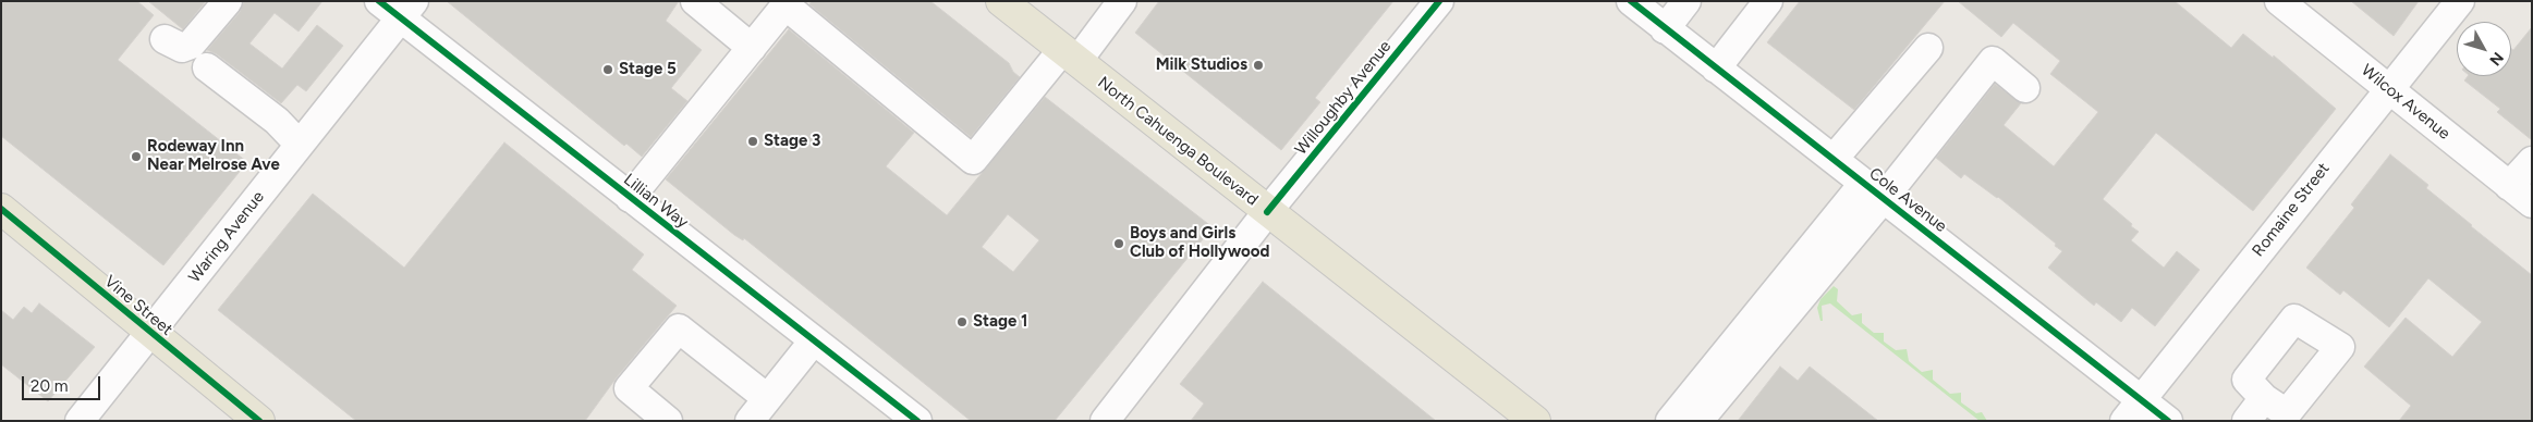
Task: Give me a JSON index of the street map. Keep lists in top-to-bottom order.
{
  "streets": {
    "main road": ["North Cahuenga Boulevard", "Vine Street"],
    "street": [
      "Willoughby Avenue",
      "Wilcox Avenue",
      "Cole Avenue",
      "Lillian Way",
      "Romaine Street",
      "Waring Avenue"
    ]
  },
  "crossings": [
    ["Willoughby Avenue", "North Cahuenga Boulevard"],
    ["Wilcox Avenue", "Romaine Street"],
    ["Cole Avenue", "Romaine Street"],
    ["Lillian Way", "Waring Avenue"],
    ["Waring Avenue", "Vine Street"]
  ],
  "places": [
    "Milk Studios",
    "Stage 5",
    "Stage 3",
    "Rodeway Inn Near Melrose Ave",
    "Boys and Girls Club of Hollywood",
    "Stage 1"
  ],
  "scale_bar": "20 m",
  "north": "bottom right"
}
